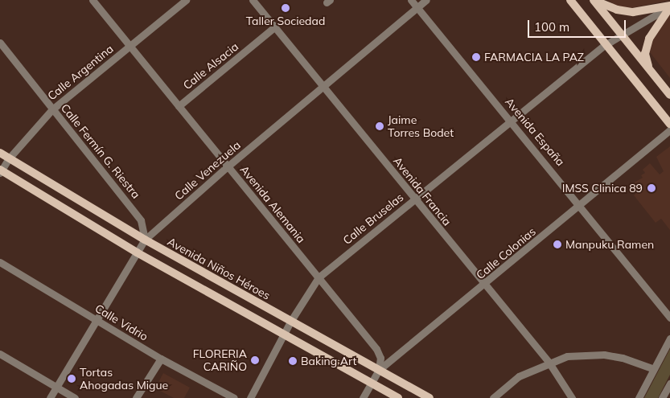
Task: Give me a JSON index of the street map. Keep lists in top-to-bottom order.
{
  "streets": {
    "main road": ["Avenida Niños Héroes"],
    "street": [
      "Calle Alsacia",
      "Calle Argentina",
      "Avenida España",
      "Calle Fermín G. Riestra",
      "Calle Venezuela",
      "Avenida Francia",
      "Avenida Alemania",
      "Calle Bruselas",
      "Calle Colonias",
      "Calle Vidrio"
    ]
  },
  "crossings": [
    ["Calle Alsacia", "Avenida Francia"],
    ["Calle Alsacia", "Avenida Alemania"],
    ["Calle Argentina", "Calle Fermín G. Riestra"],
    ["Calle Argentina", "Avenida Alemania"],
    ["Calle Argentina", "Avenida Niños Héroes"],
    ["Avenida España", "Calle Venezuela"],
    ["Avenida España", "Calle Bruselas"],
    ["Avenida España", "Calle Colonias"],
    ["Calle Fermín G. Riestra", "Calle Venezuela"],
    ["Calle Fermín G. Riestra", "Avenida Niños Héroes"],
    ["Calle Venezuela", "Avenida Francia"],
    ["Calle Venezuela", "Avenida Alemania"],
    ["Calle Venezuela", "Avenida Niños Héroes"],
    ["Calle Venezuela", "Calle Vidrio"],
    ["Avenida Francia", "Calle Bruselas"],
    ["Avenida Francia", "Calle Colonias"],
    ["Avenida Alemania", "Calle Bruselas"],
    ["Avenida Alemania", "Calle Colonias"],
    ["Avenida Alemania", "Avenida Niños Héroes"],
    ["Calle Bruselas", "Avenida Niños Héroes"],
    ["Calle Colonias", "Avenida Niños Héroes"]
  ],
  "places": [
    "Taller Sociedad",
    "FARMACIA LA PAZ",
    "Jaime Torres Bodet",
    "IMSS Clinica 89",
    "Manpuku Ramen",
    "FLORERIA CARIÑO",
    "Baking Art",
    "Tortas Ahogadas Migue"
  ],
  "scale_bar": "100 m"
}
